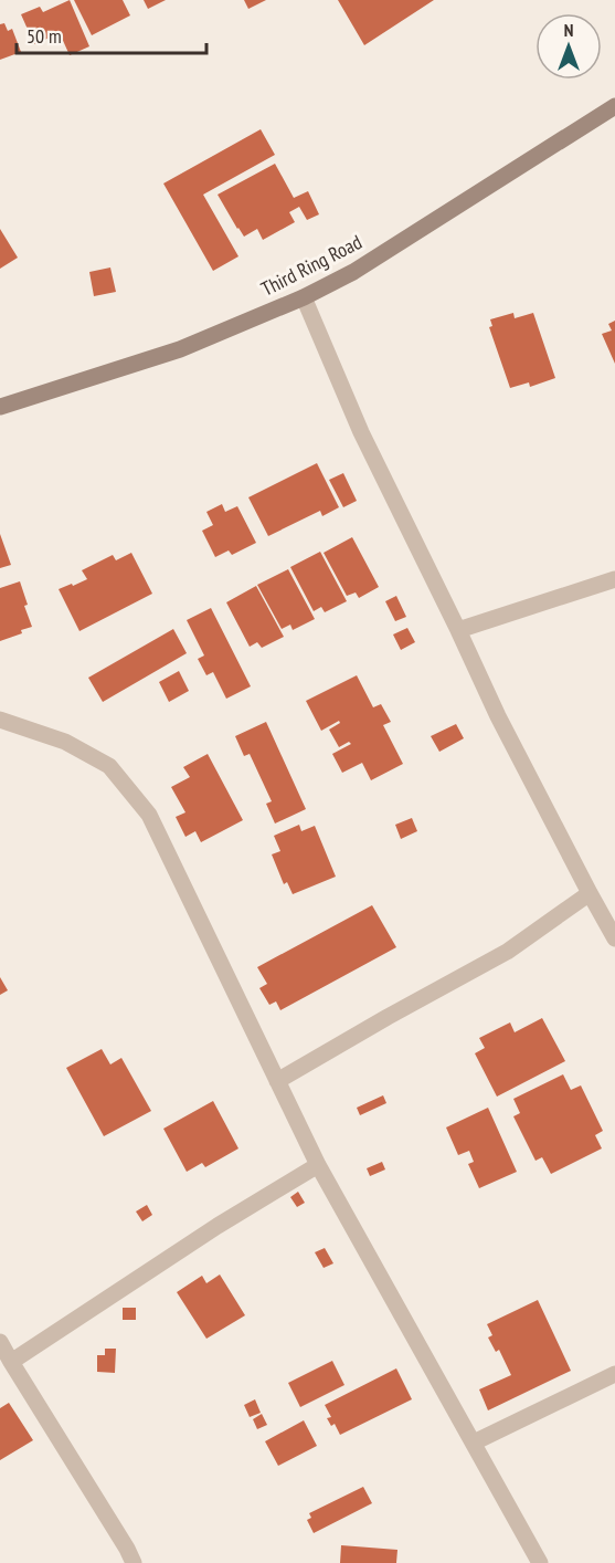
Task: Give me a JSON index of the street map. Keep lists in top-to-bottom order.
{
  "streets": {
    "street": ["Third Ring Road"]
  },
  "scale_bar": "50 m",
  "north": "top"
}
